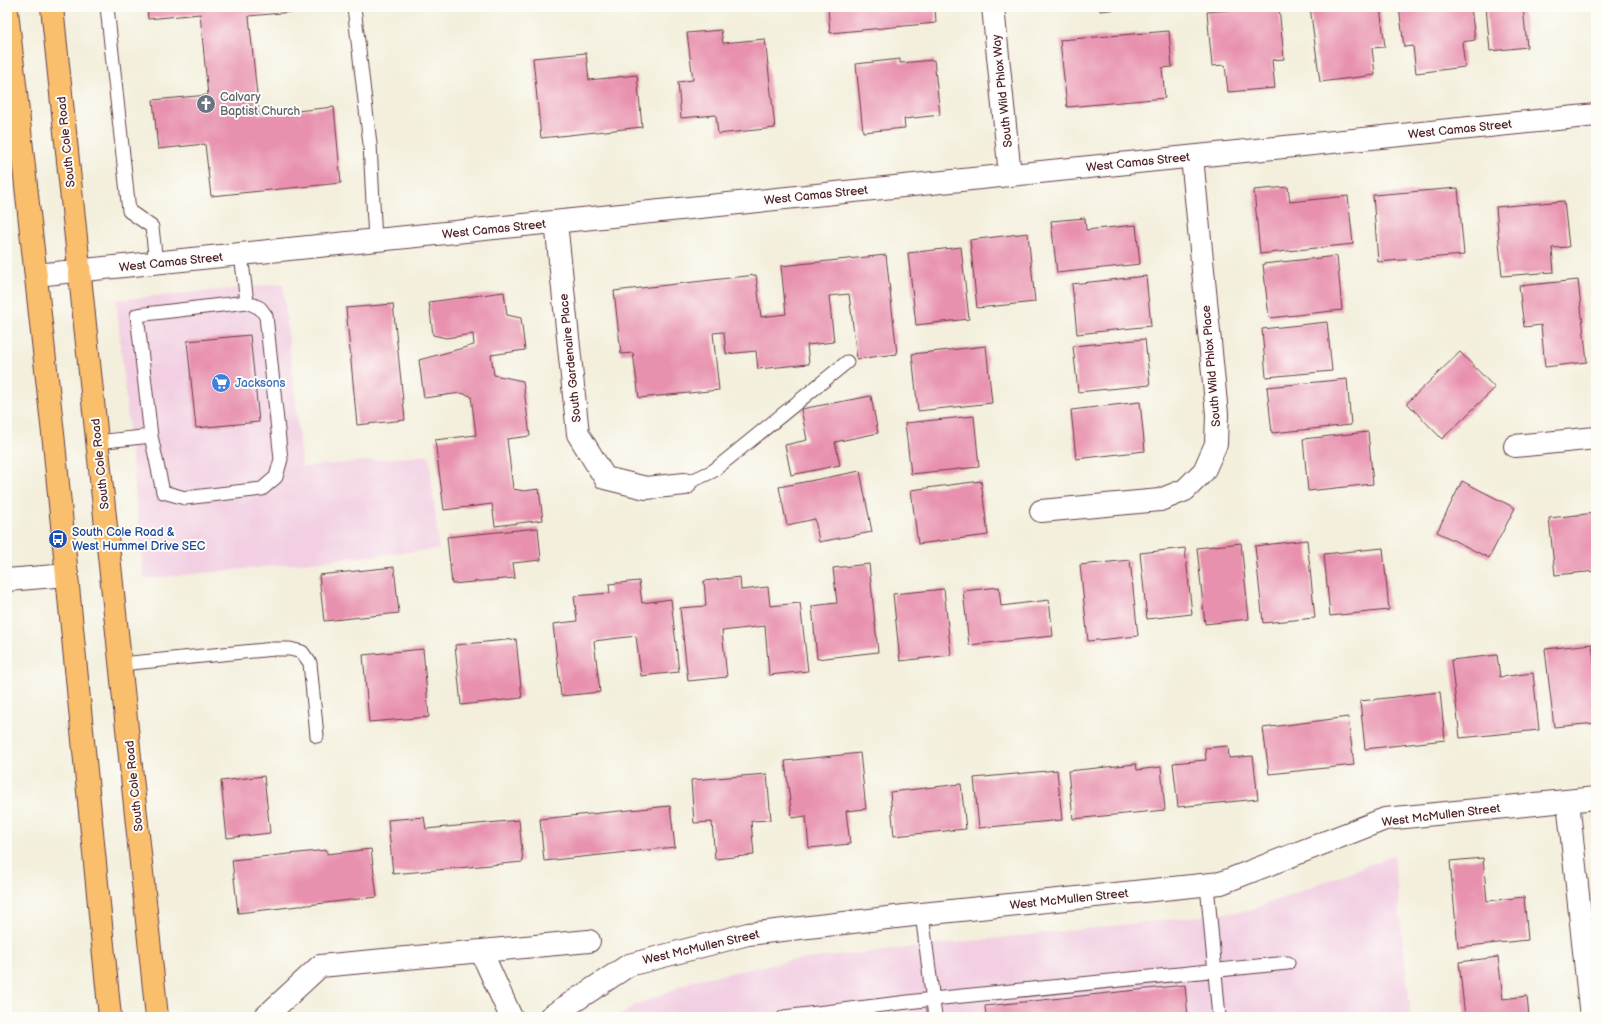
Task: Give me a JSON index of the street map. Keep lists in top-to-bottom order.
{
  "streets": {
    "main road": ["South Cole Road"],
    "street": [
      "South Wild Phlox Way",
      "West Camas Street",
      "South Gardenaire Place",
      "South Wild Phlox Place",
      "West McMullen Street"
    ]
  },
  "crossings": [
    ["South Wild Phlox Way", "West Camas Street"],
    ["West Camas Street", "South Cole Road"],
    ["West Camas Street", "South Gardenaire Place"],
    ["West Camas Street", "South Wild Phlox Place"]
  ],
  "places": {
    "church": ["Calvary Baptist Church"],
    "supermarket": ["Jacksons"],
    "bus stop": ["South Cole Road & West Hummel Drive SEC"]
  }
}
